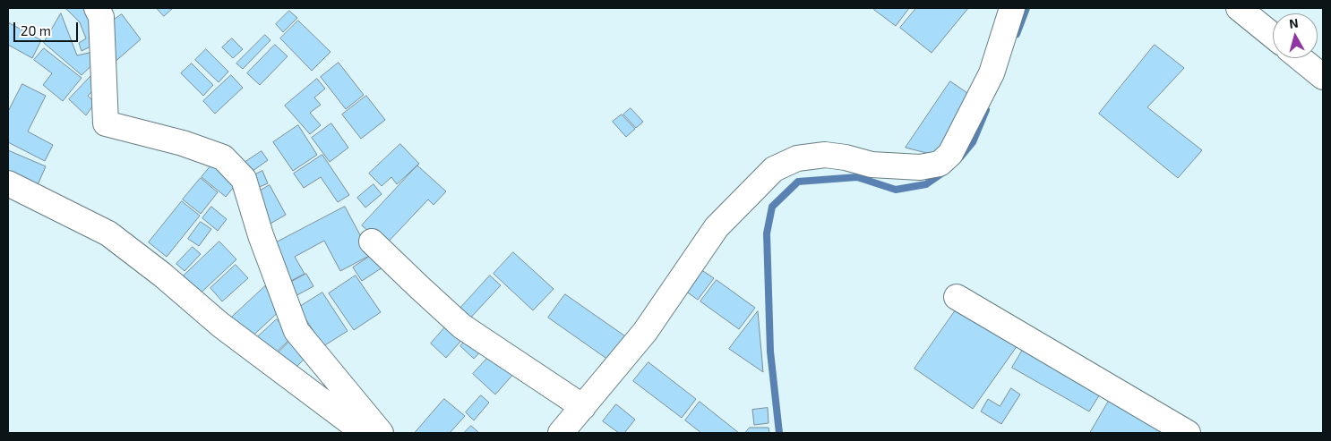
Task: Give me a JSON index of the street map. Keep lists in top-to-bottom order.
{
  "scale_bar": "20 m",
  "north": "top"
}
